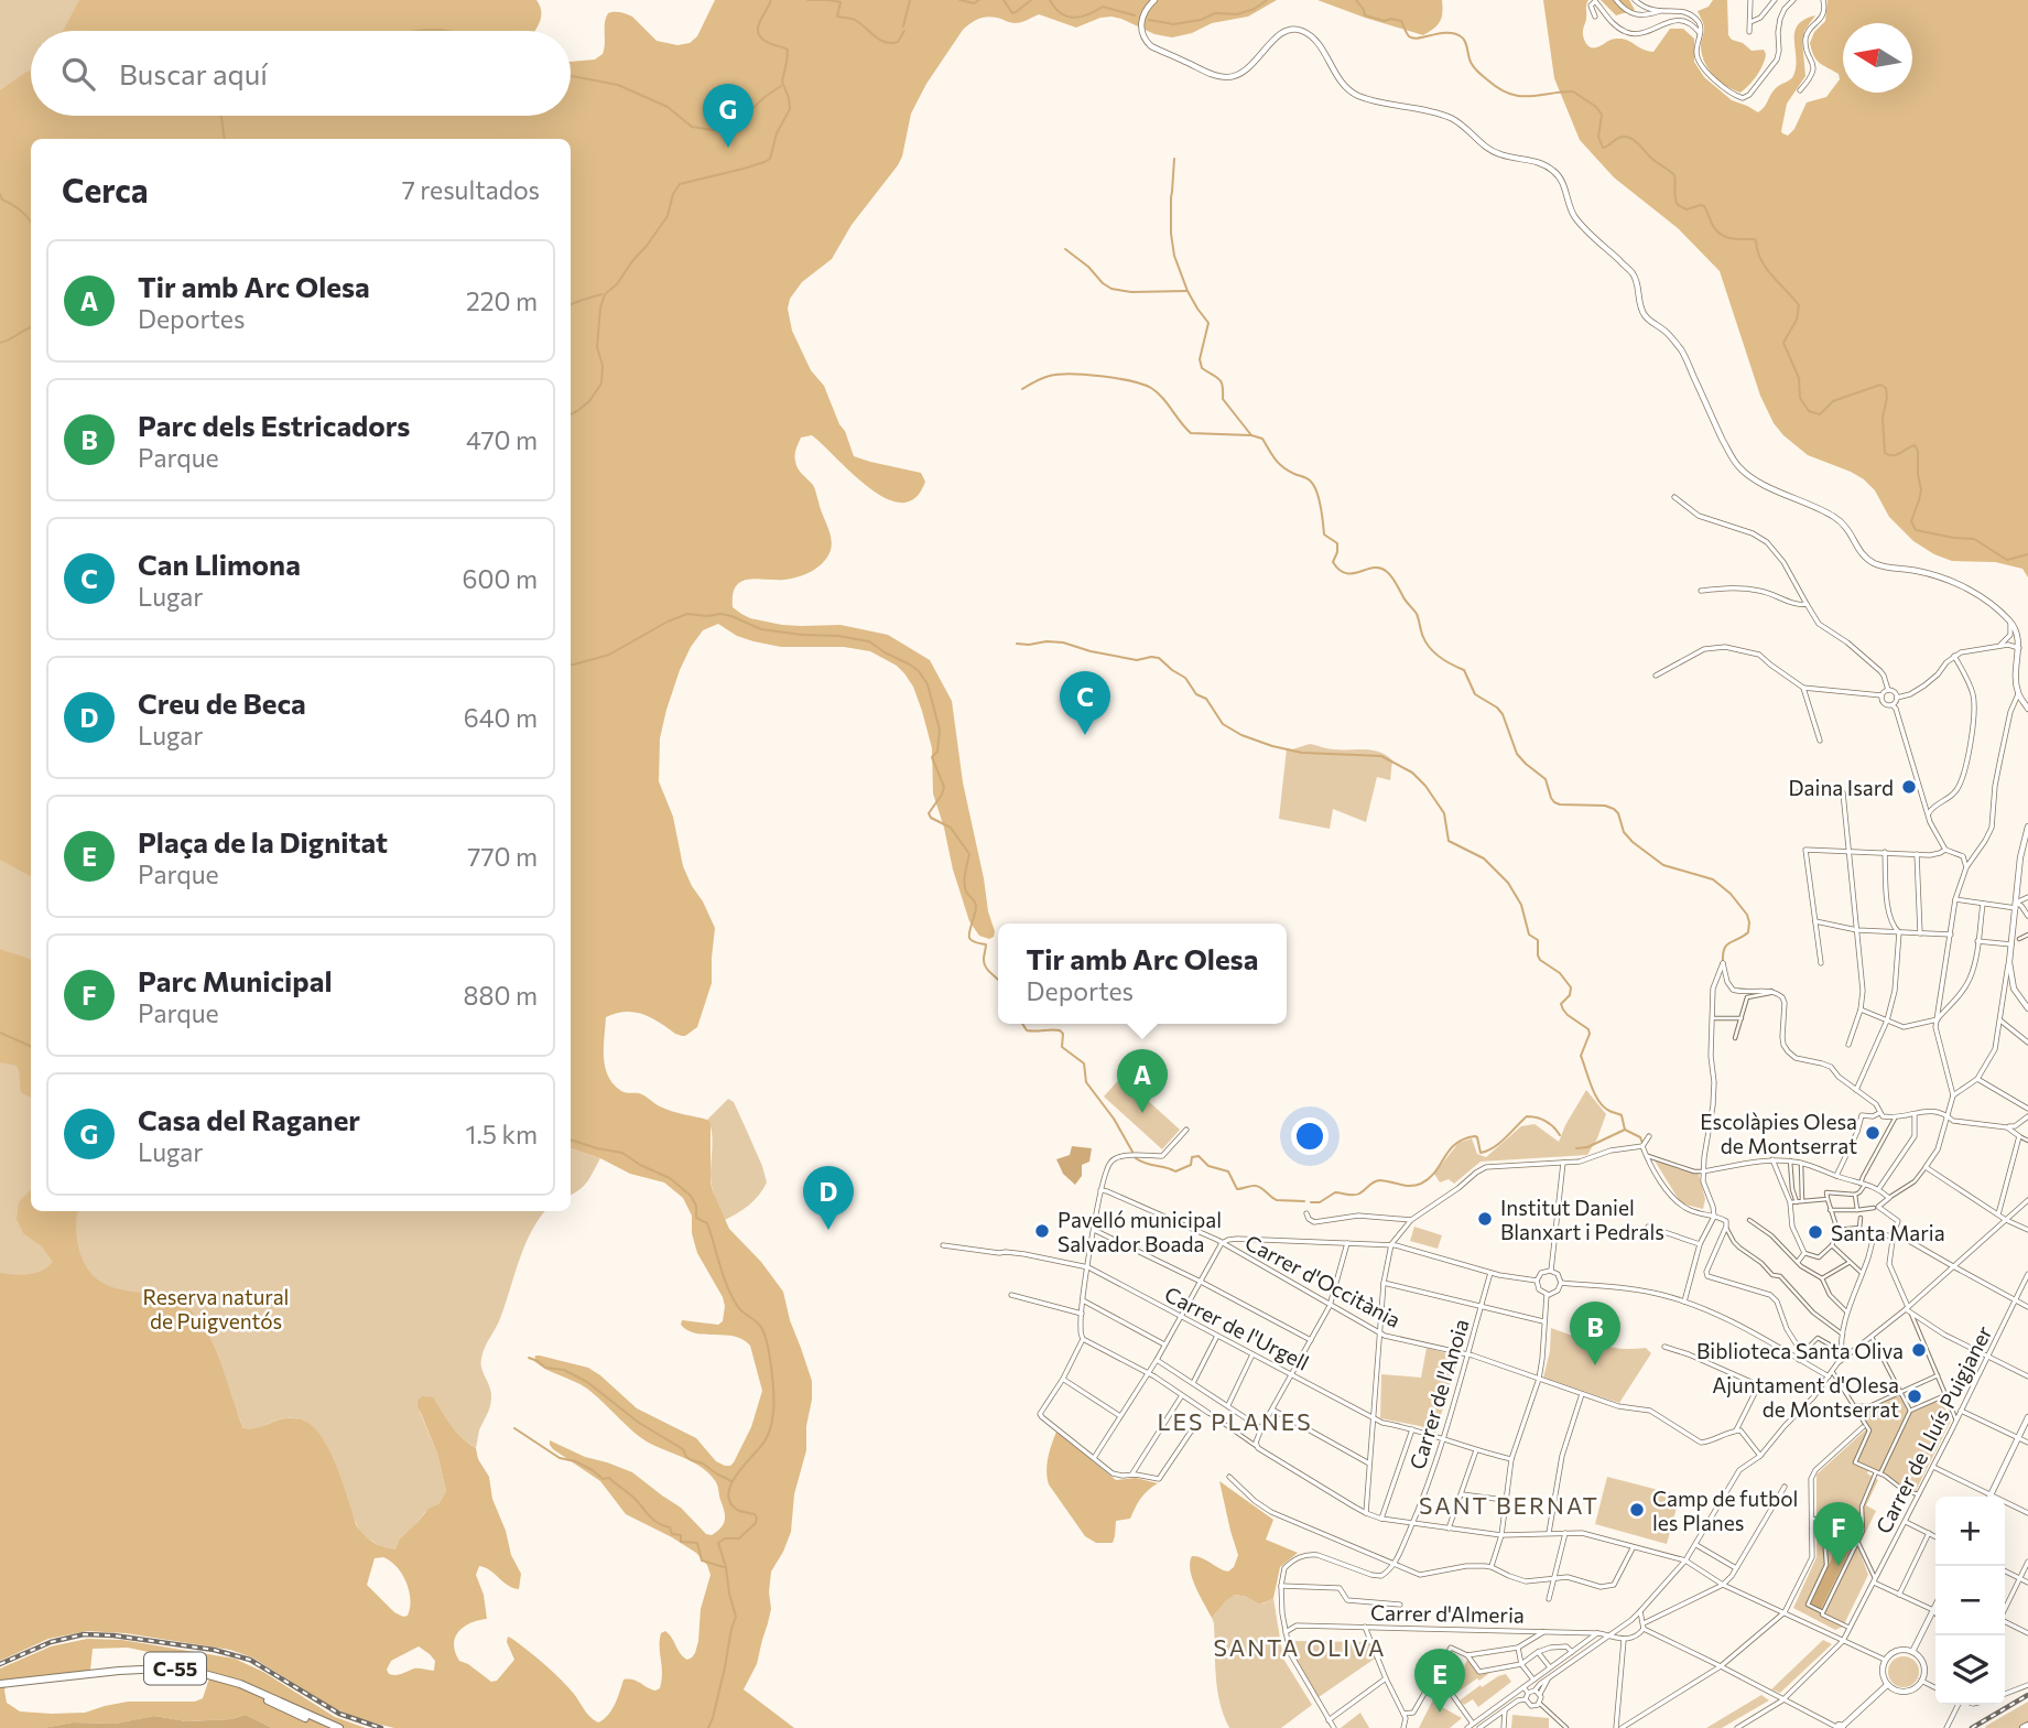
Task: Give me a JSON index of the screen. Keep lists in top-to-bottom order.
{
  "streets": {
    "highway": ["C-55"],
    "street": [
      "Carrer d'Occitània",
      "Carrer de l'Urgell",
      "Carrer de l'Anoia",
      "Carrer de Lluís Puigjaner",
      "Carrer d'Almeria"
    ]
  },
  "crossings": [
    ["Carrer d'Occitània", "Carrer de l'Anoia"],
    ["Carrer de l'Urgell", "Carrer de l'Anoia"]
  ],
  "districts": ["LES PLANES", "SANT BERNAT", "SANTA OLIVA"],
  "parks": ["Reserva natural de Puigventós"],
  "places": [
    "Daina Isard",
    "Escolàpies Olesa de Montserrat",
    "Institut Daniel Blanxart i Pedrals",
    "Pavelló municipal Salvador Boada",
    "Santa Maria",
    "Biblioteca Santa Oliva",
    "Ajuntament d'Olesa de Montserrat",
    "Camp de futbol les Planes"
  ],
  "north": "left",
  "page": {
    "search": "Buscar aquí",
    "pins": [
      "G",
      "C",
      "A",
      "D",
      "B",
      "F",
      "E"
    ],
    "heading": ["Cerca", "7 resultados"],
    "list": [
      {
        "mark": "A",
        "name": "Tir amb Arc Olesa",
        "note": "Deportes",
        "value": "220 m"
      },
      {
        "mark": "B",
        "name": "Parc dels Estricadors",
        "note": "Parque",
        "value": "470 m"
      },
      {
        "mark": "C",
        "name": "Can Llimona",
        "note": "Lugar",
        "value": "600 m"
      },
      {
        "mark": "D",
        "name": "Creu de Beca",
        "note": "Lugar",
        "value": "640 m"
      },
      {
        "mark": "E",
        "name": "Plaça de la Dignitat",
        "note": "Parque",
        "value": "770 m"
      },
      {
        "mark": "F",
        "name": "Parc Municipal",
        "note": "Parque",
        "value": "880 m"
      },
      {
        "mark": "G",
        "name": "Casa del Raganer",
        "note": "Lugar",
        "value": "1.5 km"
      }
    ],
    "popup": ["Tir amb Arc Olesa", "Deportes"],
    "map_buttons": ["+", "−"]
  }
}
